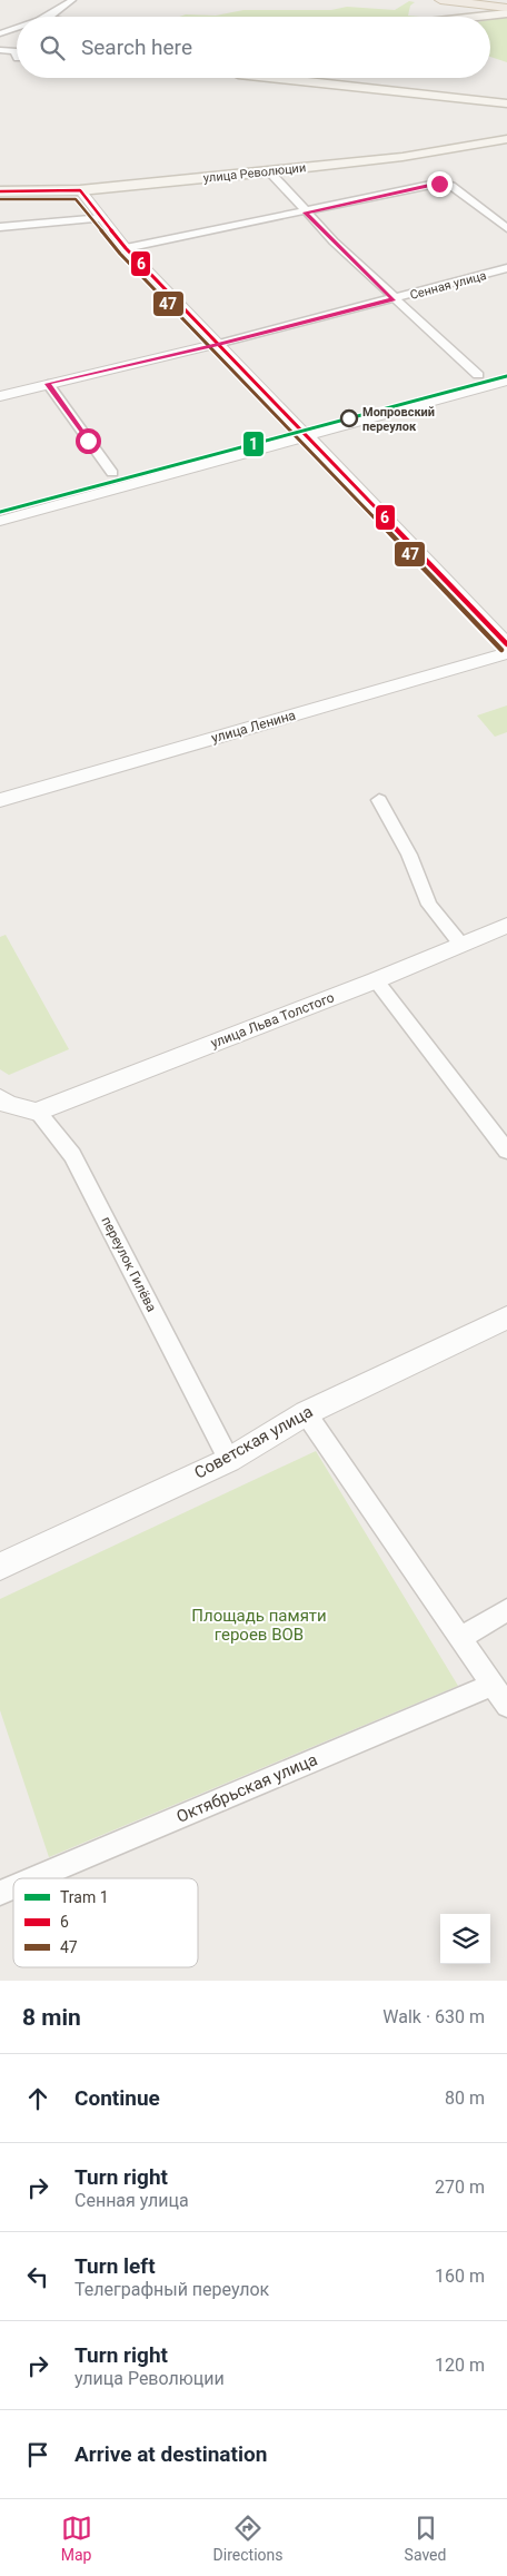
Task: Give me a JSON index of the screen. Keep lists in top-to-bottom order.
{
  "streets": {
    "main road": ["улица Революции"],
    "street": [
      "Сенная улица",
      "улица Ленина",
      "улица Льва Толстого",
      "переулок Гилёва",
      "Советская улица",
      "Октябрьская улица"
    ]
  },
  "crossings": [
    ["улица Льва Толстого", "переулок Гилёва"],
    ["переулок Гилёва", "Советская улица"]
  ],
  "parks": ["Площадь памяти героев ВОВ"],
  "places": ["Мопровский переулок"],
  "lines": ["transit line 6", "transit line 47", "tram line 1"],
  "legend": ["Tram 1", "6", "47"],
  "page": {
    "search": "Search here",
    "heading": ["8 min", "Walk · 630 m"],
    "list": [
      ["Continue", "80 m"],
      ["Turn right", "Сенная улица", "270 m"],
      ["Turn left", "Телеграфный переулок", "160 m"],
      ["Turn right", "улица Революции", "120 m"],
      "Arrive at destination"
    ],
    "nav": ["Map", "Directions", "Saved"]
  }
}
